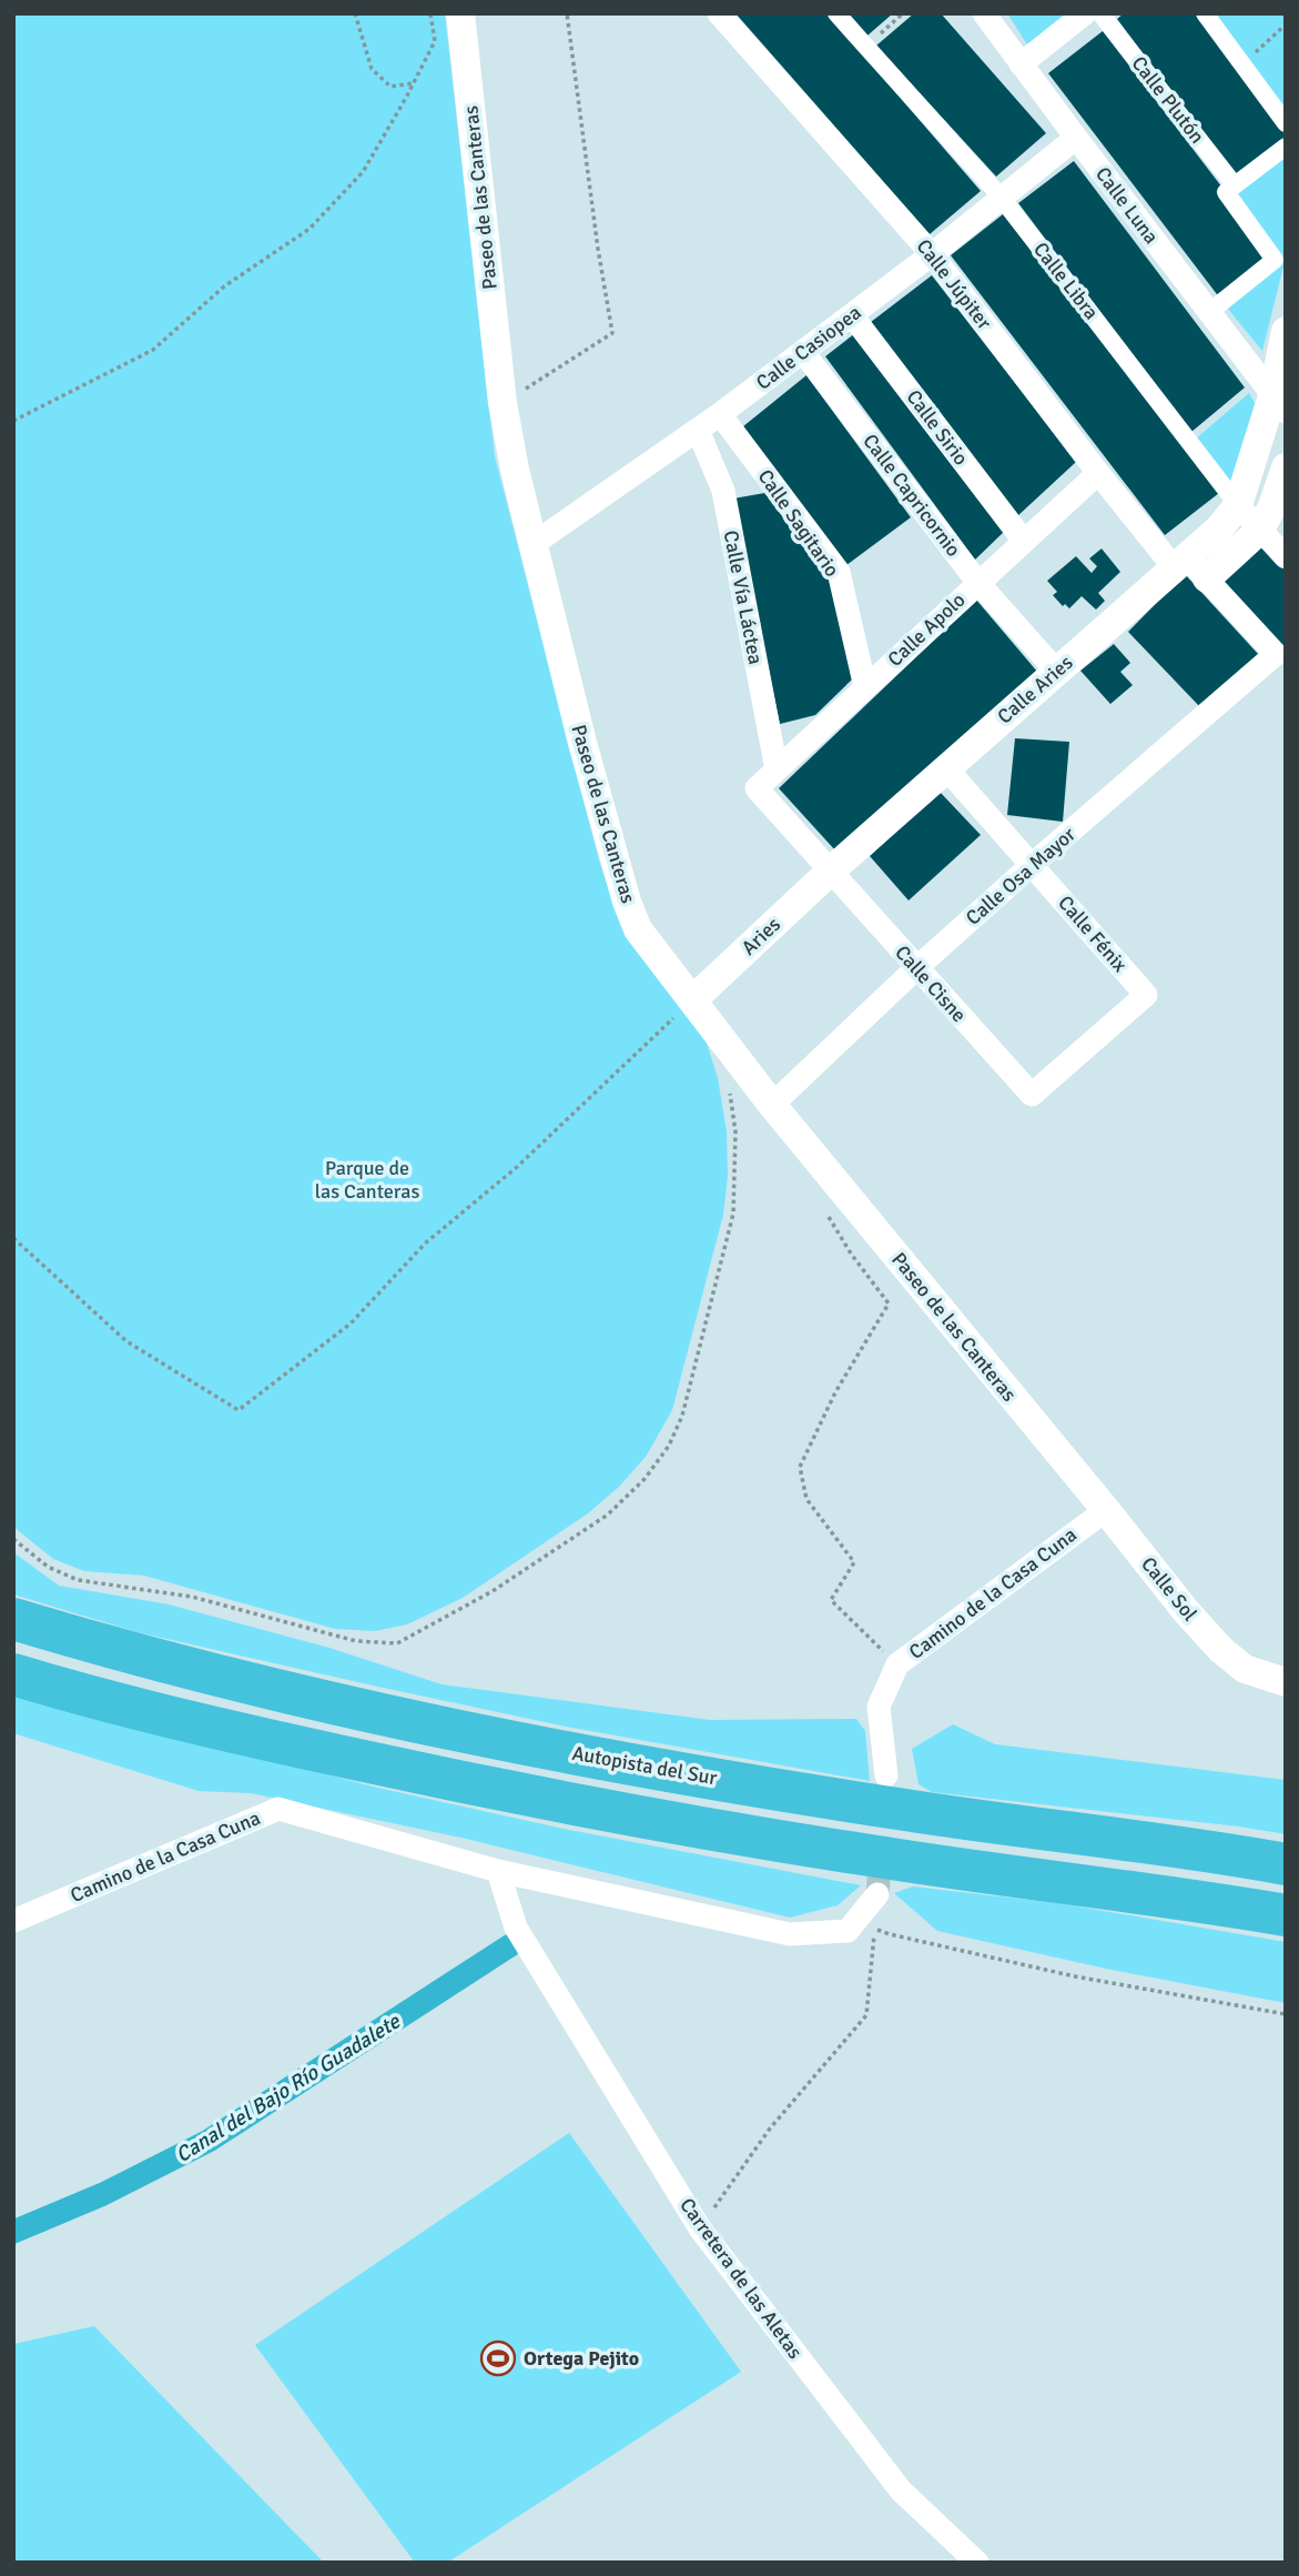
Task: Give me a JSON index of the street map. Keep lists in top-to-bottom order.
{
  "streets": {
    "highway": ["Autopista del Sur"],
    "street": [
      "Calle Plutón",
      "Paseo de las Canteras",
      "Calle Luna",
      "Calle Libra",
      "Calle Júpiter",
      "Calle Casiopea",
      "Calle Sirio",
      "Calle Capricornio",
      "Calle Sagitario",
      "Calle Vía Láctea",
      "Calle Apolo",
      "Calle Aries",
      "Calle Osa Mayor",
      "Calle Fénix",
      "Aries",
      "Calle Cisne",
      "Calle Sol",
      "Camino de la Casa Cuna",
      "Carretera de las Aletas"
    ]
  },
  "crossings": [
    ["Paseo de las Canteras", "Calle Casiopea"],
    ["Paseo de las Canteras", "Calle Osa Mayor"],
    ["Paseo de las Canteras", "Aries"],
    ["Paseo de las Canteras", "Calle Sol"],
    ["Calle Luna", "Calle Casiopea"],
    ["Calle Libra", "Calle Casiopea"],
    ["Calle Libra", "Calle Aries"],
    ["Calle Júpiter", "Calle Casiopea"],
    ["Calle Júpiter", "Calle Apolo"],
    ["Calle Júpiter", "Calle Aries"],
    ["Calle Júpiter", "Calle Osa Mayor"],
    ["Calle Casiopea", "Calle Sirio"],
    ["Calle Casiopea", "Calle Capricornio"],
    ["Calle Casiopea", "Calle Sagitario"],
    ["Calle Casiopea", "Calle Vía Láctea"],
    ["Calle Sirio", "Calle Apolo"],
    ["Calle Capricornio", "Calle Apolo"],
    ["Calle Capricornio", "Calle Aries"],
    ["Calle Sagitario", "Calle Apolo"],
    ["Calle Vía Láctea", "Calle Apolo"],
    ["Calle Apolo", "Calle Cisne"],
    ["Calle Aries", "Calle Fénix"],
    ["Calle Aries", "Aries"],
    ["Calle Aries", "Calle Cisne"],
    ["Calle Osa Mayor", "Calle Fénix"],
    ["Calle Osa Mayor", "Calle Cisne"],
    ["Calle Fénix", "Calle Cisne"],
    ["Aries", "Calle Cisne"],
    ["Calle Sol", "Camino de la Casa Cuna"],
    ["Camino de la Casa Cuna", "Carretera de las Aletas"]
  ],
  "water": ["Canal del Bajo Río Guadalete"],
  "parks": ["Parque de las Canteras"],
  "places": {
    "sports": ["Ortega Pejito"]
  }
}
